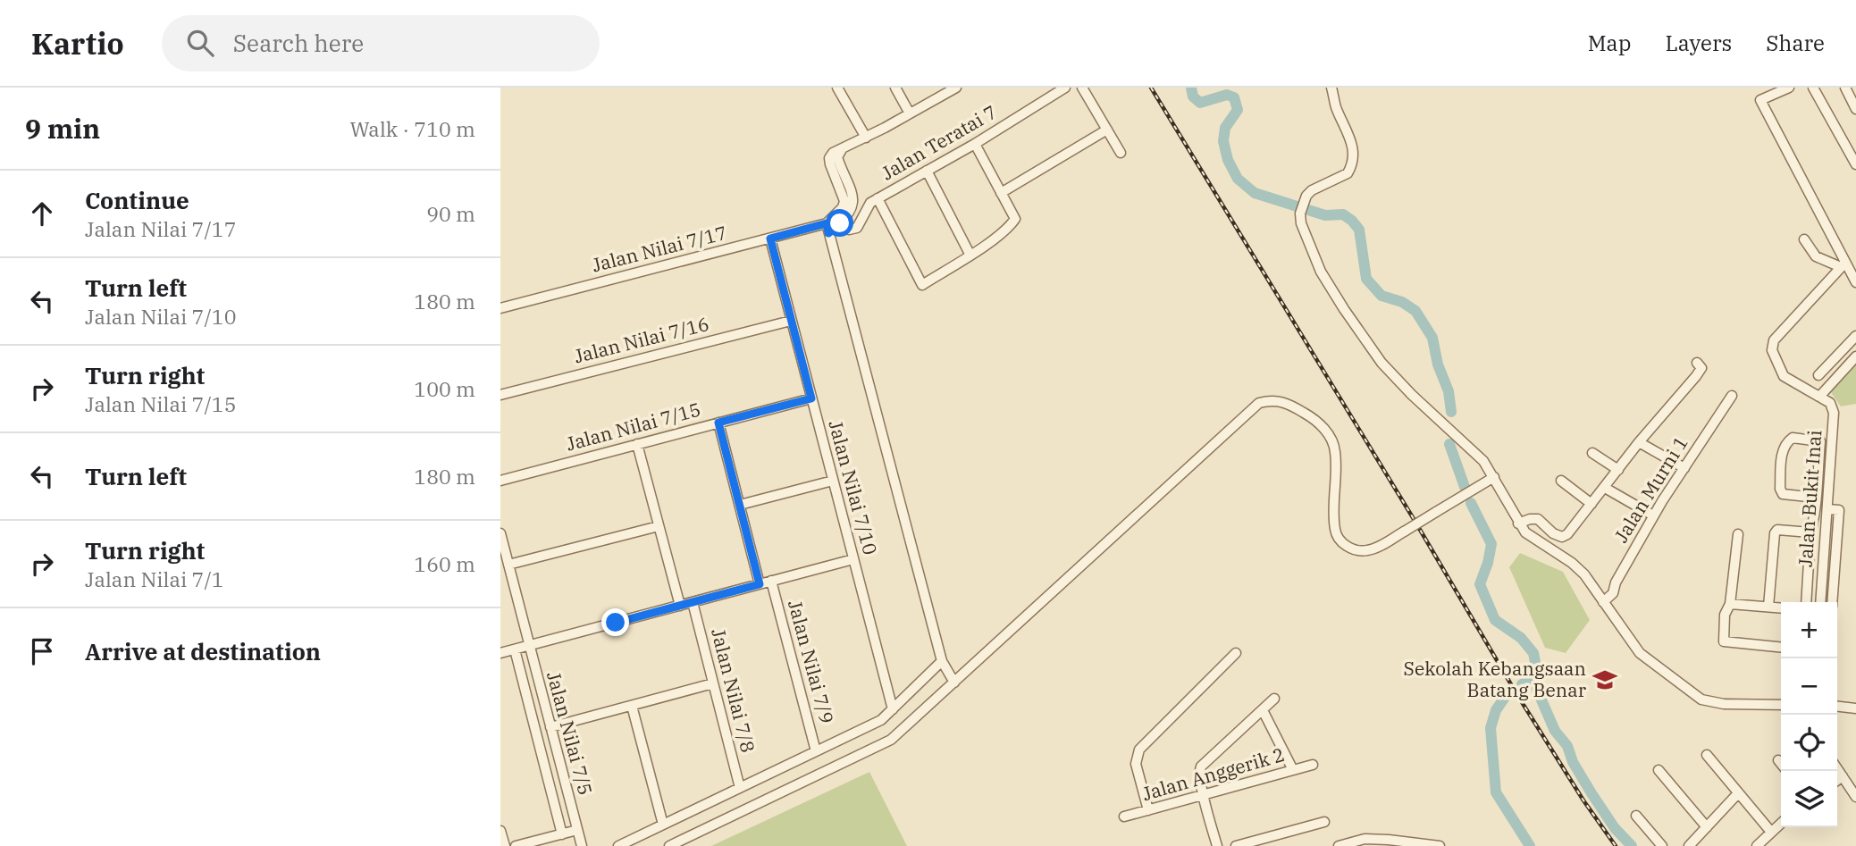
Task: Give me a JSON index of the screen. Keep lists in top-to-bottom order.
{
  "streets": {
    "street": [
      "Jalan Teratai 7",
      "Jalan Nilai 7/17",
      "Jalan Nilai 7/16",
      "Jalan Nilai 7/15",
      "Jalan Nilai 7/10",
      "Jalan Murni 1",
      "Jalan Bukit Inai",
      "Jalan Nilai 7/9",
      "Jalan Nilai 7/8",
      "Jalan Nilai 7/5",
      "Jalan Anggerik 2"
    ]
  },
  "crossings": [
    ["Jalan Nilai 7/17", "Jalan Nilai 7/10"],
    ["Jalan Nilai 7/16", "Jalan Nilai 7/10"],
    ["Jalan Nilai 7/15", "Jalan Nilai 7/10"]
  ],
  "places": {
    "school or university": ["Sekolah Kebangsaan Batang Benar"]
  },
  "page": {
    "header": "Kartio",
    "search": "Search here",
    "nav": ["Map", "Layers", "Share"],
    "heading": ["9 min", "Walk · 710 m"],
    "list": [
      ["Continue", "Jalan Nilai 7/17", "90 m"],
      ["Turn left", "Jalan Nilai 7/10", "180 m"],
      ["Turn right", "Jalan Nilai 7/15", "100 m"],
      ["Turn left", "180 m"],
      ["Turn right", "Jalan Nilai 7/1", "160 m"],
      "Arrive at destination"
    ],
    "map_buttons": ["+", "−"]
  }
}
